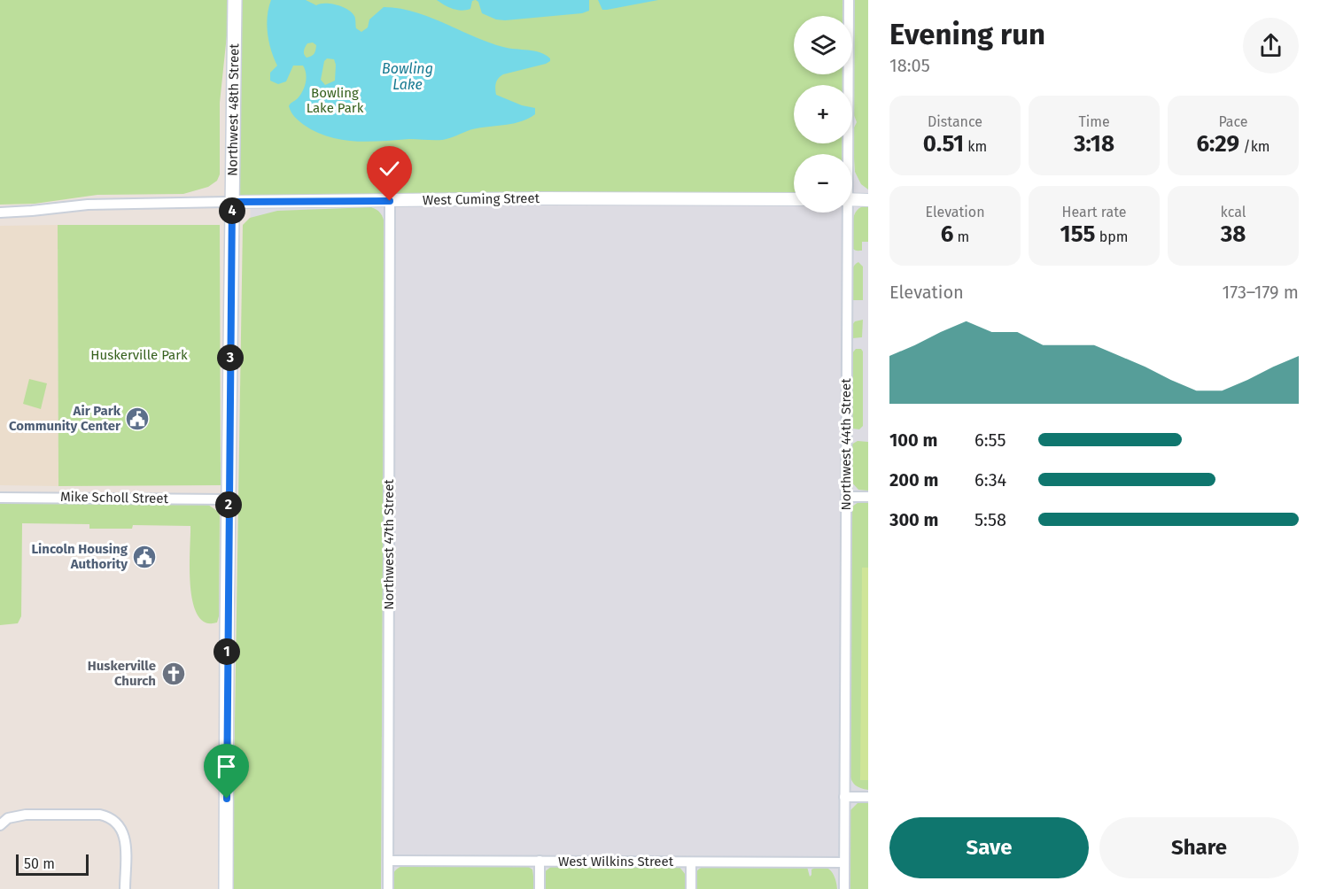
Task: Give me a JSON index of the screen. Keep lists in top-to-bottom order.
{
  "streets": {
    "main road": ["Northwest 48th Street"],
    "street": [
      "West Cuming Street",
      "Northwest 44th Street",
      "Mike Scholl Street",
      "Northwest 47th Street",
      "West Wilkins Street"
    ]
  },
  "crossings": [
    ["Northwest 48th Street", "West Cuming Street"],
    ["Northwest 48th Street", "Mike Scholl Street"],
    ["West Cuming Street", "Northwest 47th Street"],
    ["Northwest 44th Street", "West Wilkins Street"],
    ["Northwest 47th Street", "West Wilkins Street"]
  ],
  "water": ["Bowling Lake"],
  "parks": ["Bowling Lake Park", "Huskerville Park"],
  "places": {
    "public building": ["Air Park Community Center", "Lincoln Housing Authority"],
    "church": ["Huskerville Church"]
  },
  "scale_bar": "50 m",
  "page": {
    "heading": ["Evening run", "18:05"],
    "map_buttons": ["+", "−"],
    "stats": [
      ["Distance", "0.51 km"],
      ["Time", "3:18"],
      ["Pace", "6:29 /km"],
      ["Elevation", "6 m"],
      ["Heart rate", "155 bpm"],
      ["kcal", "38"]
    ],
    "pins": [
      "4",
      "3",
      "2",
      "1"
    ],
    "chart": ["Elevation", "173–179 m"],
    "list": [
      {
        "name": "100 m",
        "note": "6:55"
      },
      {
        "name": "200 m",
        "note": "6:34"
      },
      {
        "name": "300 m",
        "note": "5:58"
      }
    ],
    "buttons": ["Save", "Share"],
    "scale": "50 m"
  }
}
